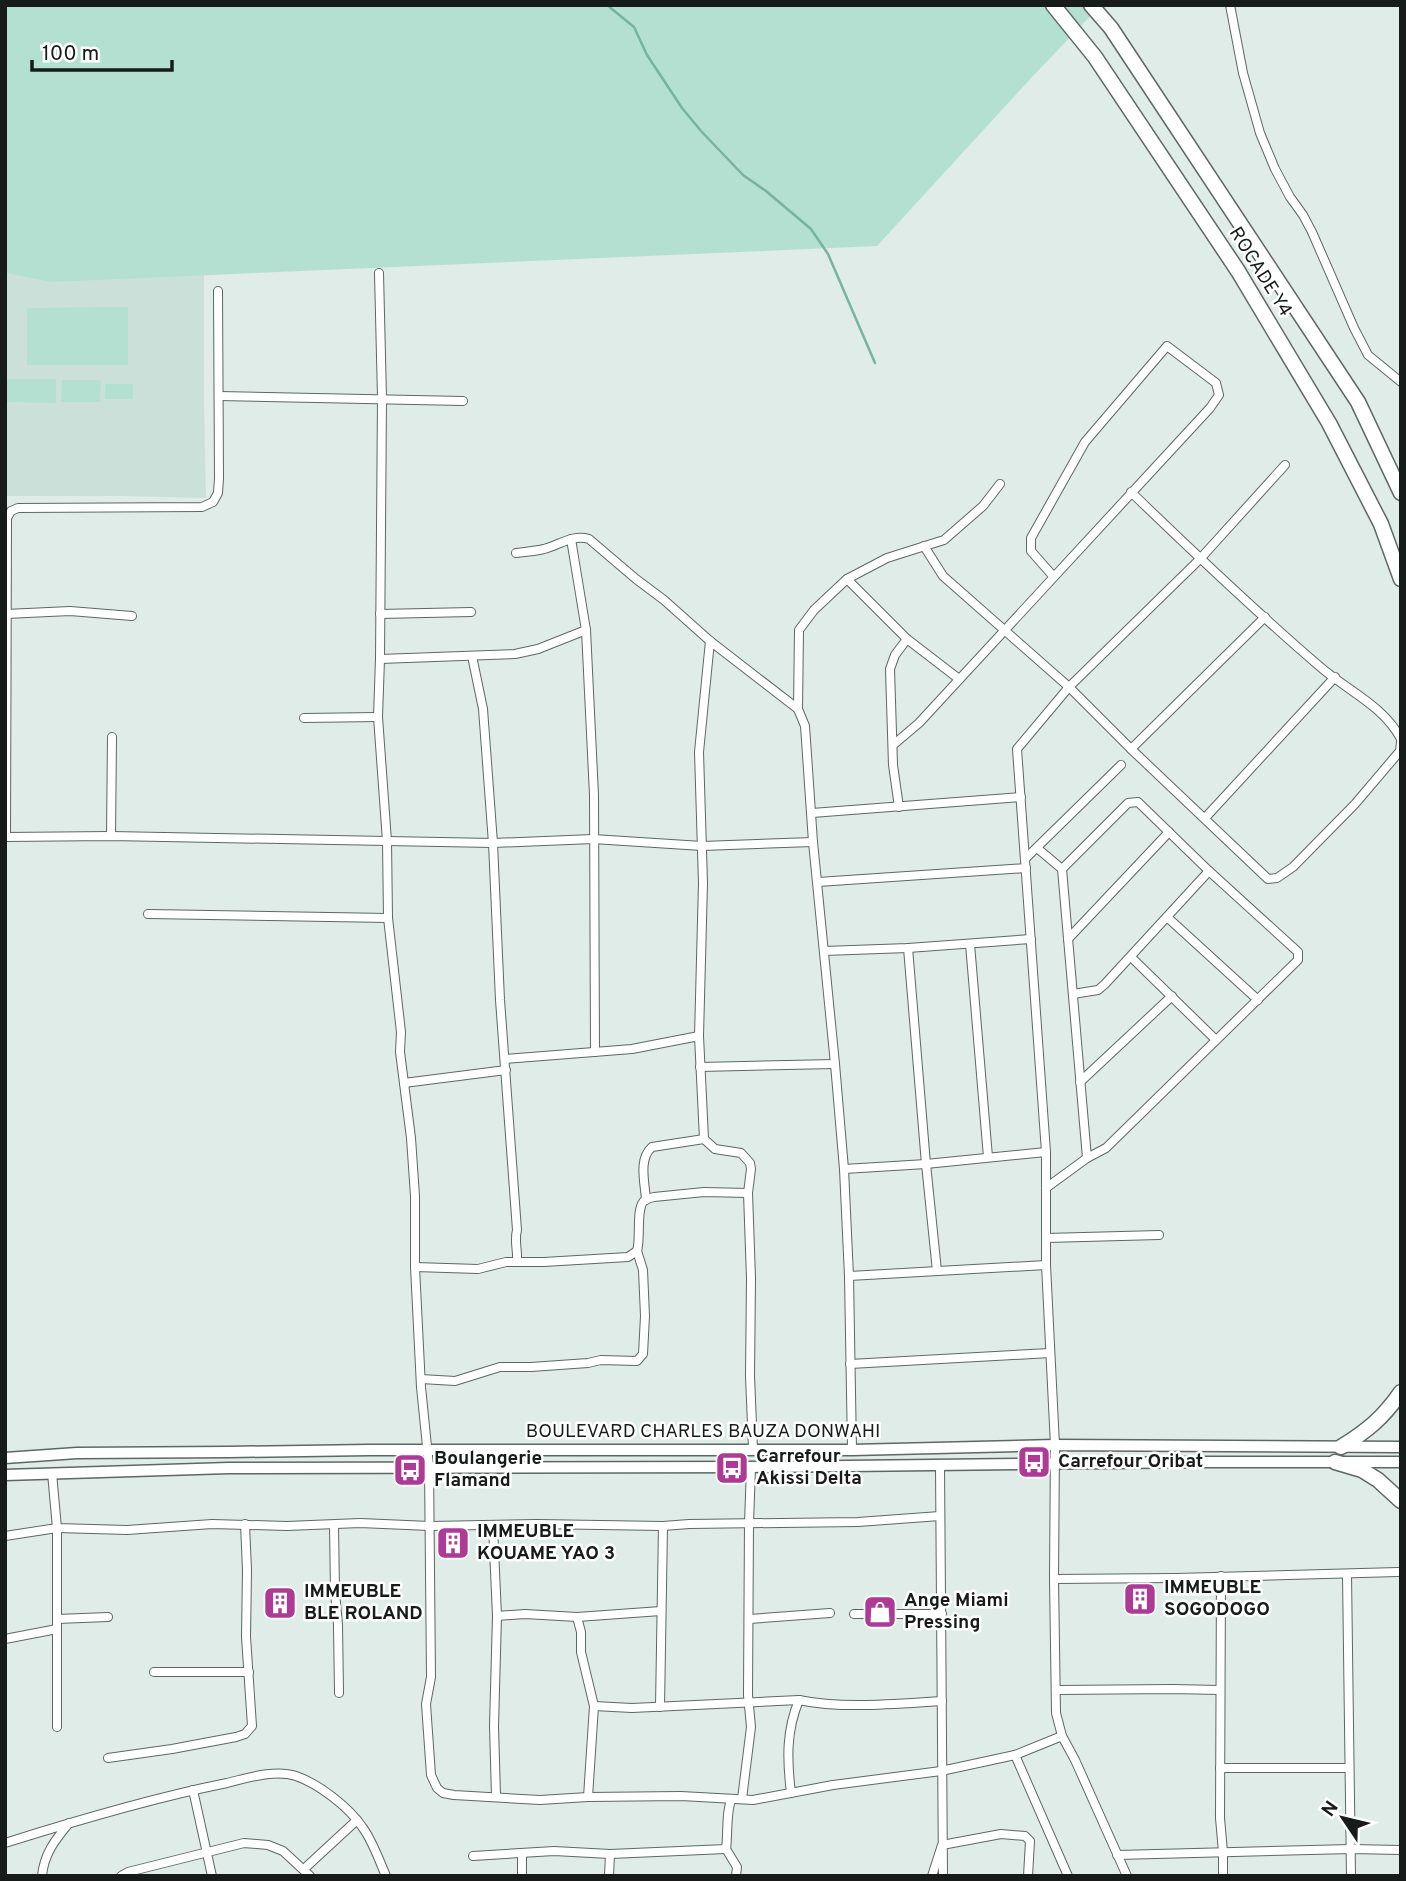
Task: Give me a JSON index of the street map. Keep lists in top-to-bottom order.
{
  "streets": {
    "highway": ["ROCADE Y4"],
    "main road": ["BOULEVARD CHARLES BAUZA DONWAHI"]
  },
  "places": {
    "bus stop": ["Carrefour Oribat", "Carrefour Akissi Delta", "Boulangerie Flamand"],
    "building": ["IMMEUBLE KOUAME YAO 3", "IMMEUBLE SOGODOGO", "IMMEUBLE BLE ROLAND"],
    "shop": ["Ange Miami Pressing"]
  },
  "scale_bar": "100 m",
  "north": "top left"
}
